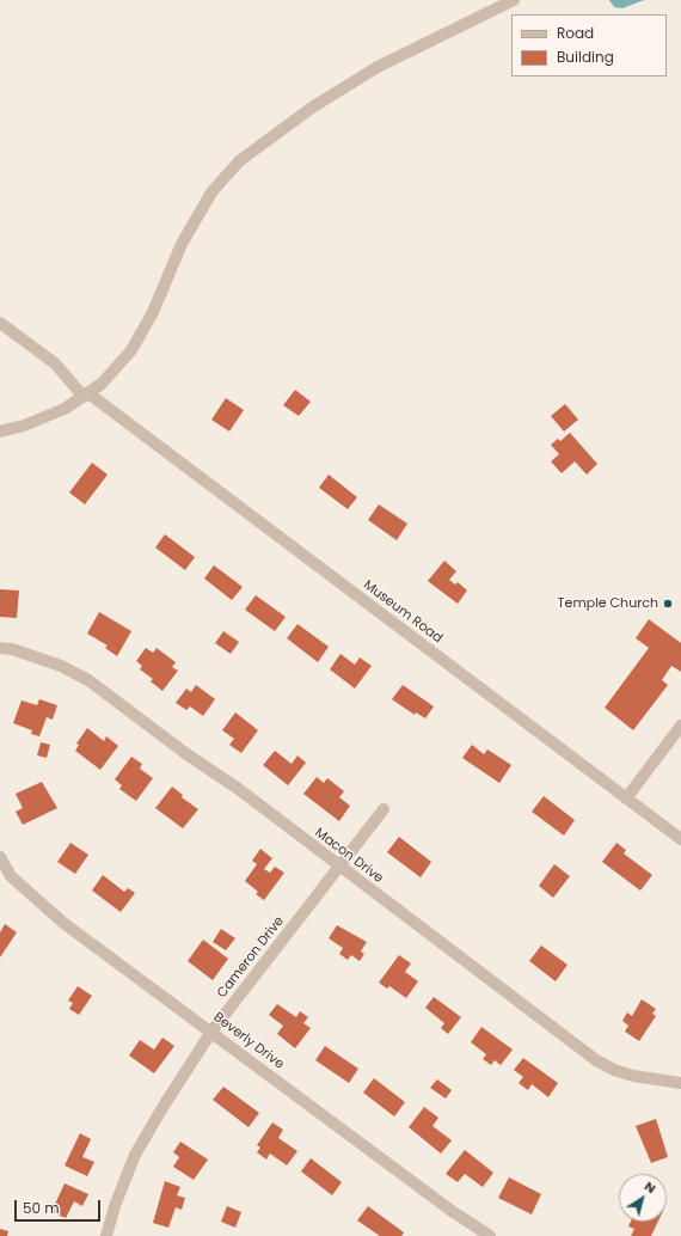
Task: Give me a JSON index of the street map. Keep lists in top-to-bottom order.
{
  "streets": {
    "street": [
      "Museum Road",
      "Macon Drive",
      "Cameron Drive",
      "Beverly Drive"
    ]
  },
  "crossings": [
    ["Macon Drive", "Cameron Drive"],
    ["Cameron Drive", "Beverly Drive"]
  ],
  "places": ["Temple Church"],
  "legend": ["Road", "Building"],
  "scale_bar": "50 m",
  "north": "top right"
}
